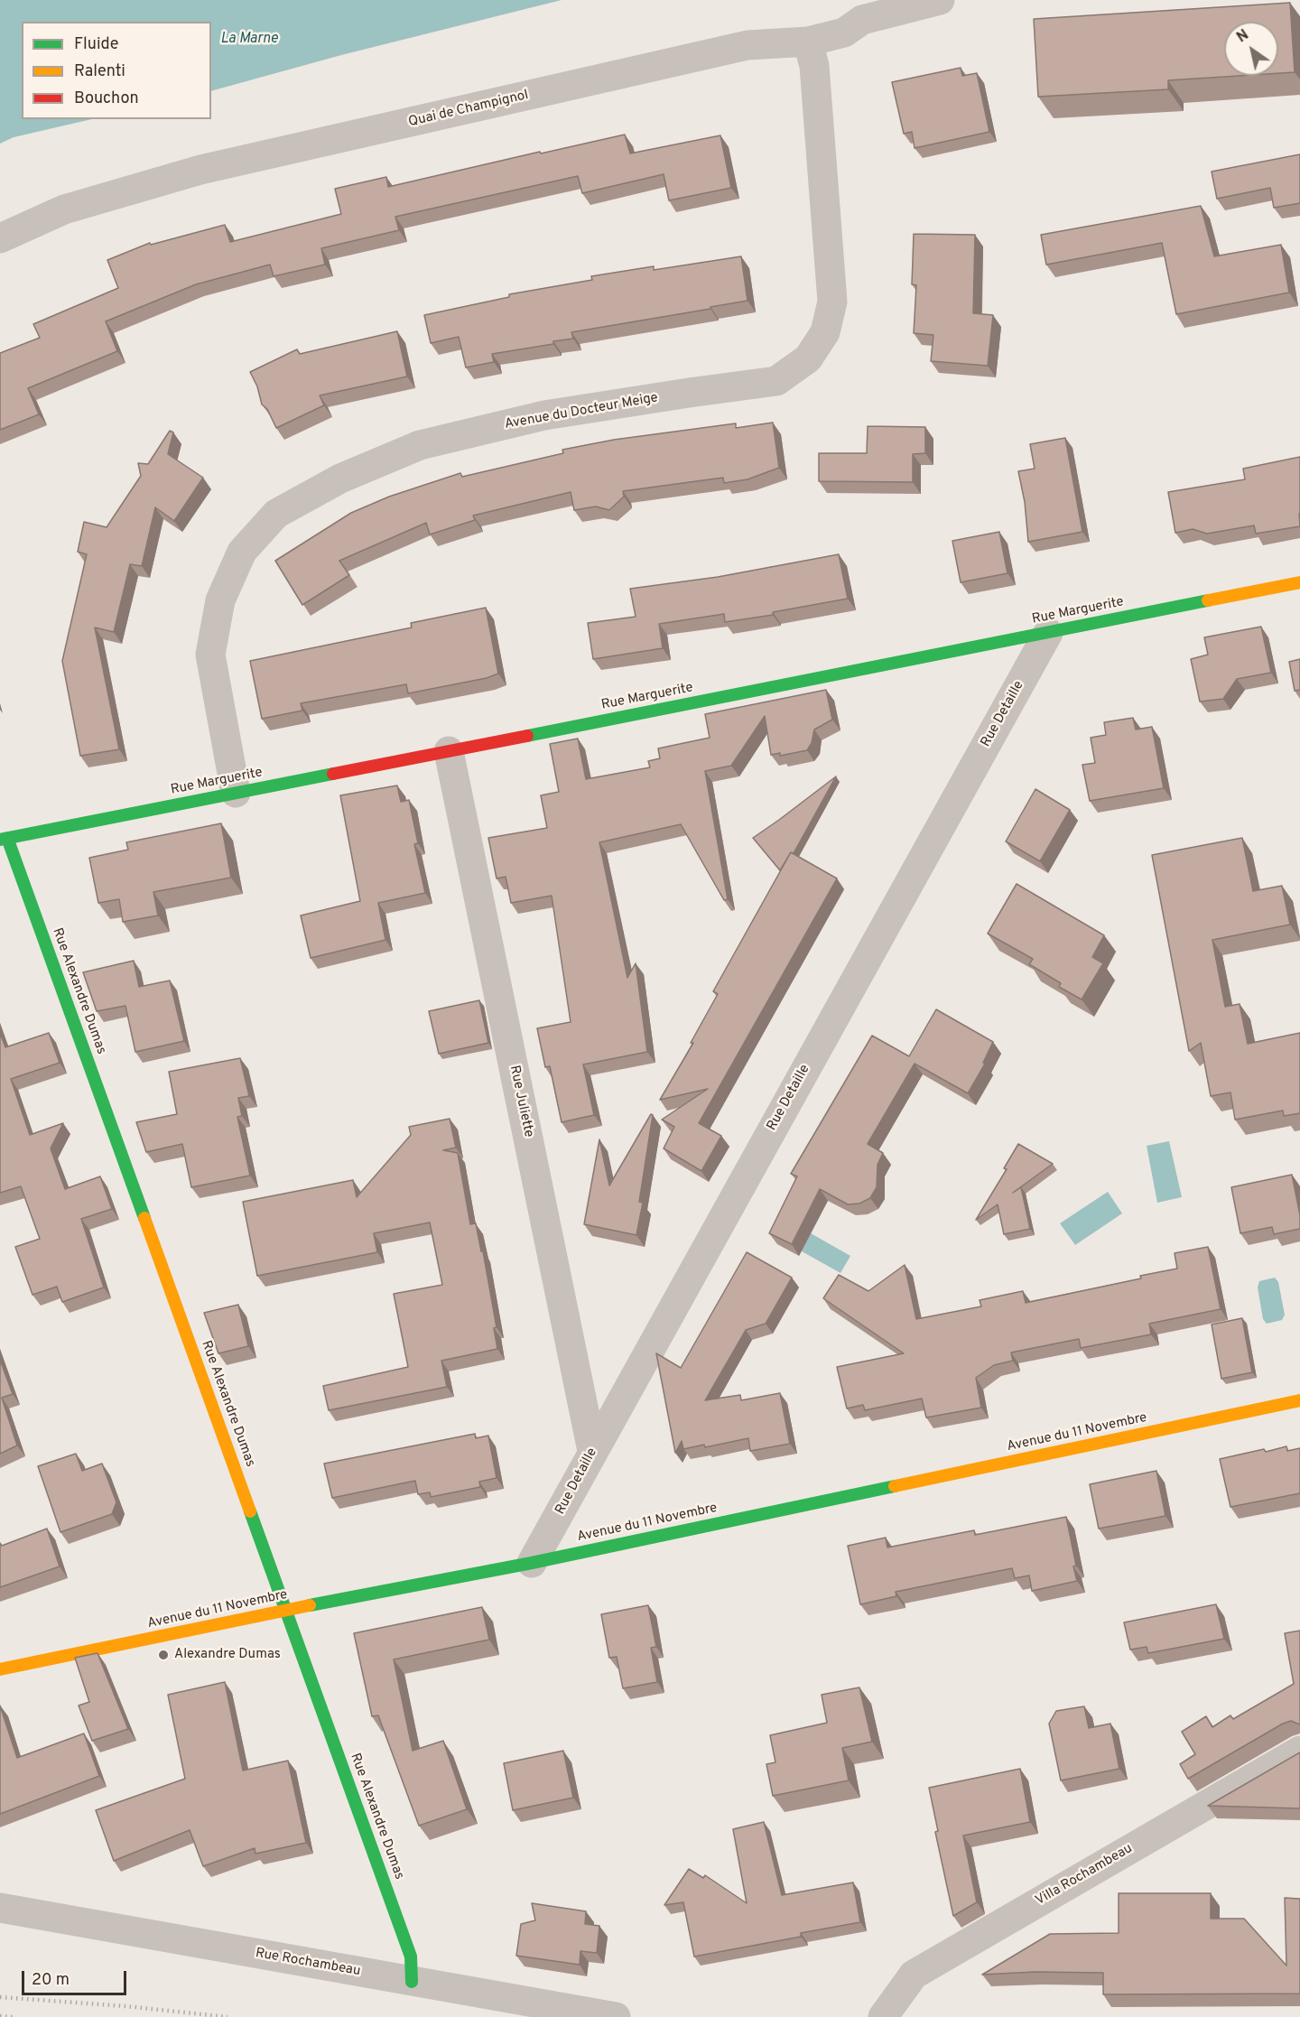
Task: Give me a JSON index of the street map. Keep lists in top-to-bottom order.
{
  "streets": {
    "street": [
      "Quai de Champignol",
      "Avenue du Docteur Meige",
      "Rue Marguerite",
      "Rue Detaille",
      "Rue Alexandre Dumas",
      "Rue Juliette",
      "Avenue du 11 Novembre",
      "Villa Rochambeau",
      "Rue Rochambeau"
    ]
  },
  "crossings": [
    ["Quai de Champignol", "Avenue du Docteur Meige"],
    ["Avenue du Docteur Meige", "Rue Marguerite"],
    ["Rue Marguerite", "Rue Detaille"],
    ["Rue Marguerite", "Rue Alexandre Dumas"],
    ["Rue Marguerite", "Rue Juliette"],
    ["Rue Detaille", "Rue Juliette"],
    ["Rue Detaille", "Avenue du 11 Novembre"],
    ["Rue Alexandre Dumas", "Avenue du 11 Novembre"],
    ["Rue Alexandre Dumas", "Rue Rochambeau"]
  ],
  "water": ["La Marne"],
  "places": ["Alexandre Dumas"],
  "legend": ["Fluide", "Ralenti", "Bouchon"],
  "scale_bar": "20 m",
  "north": "top left"
}
